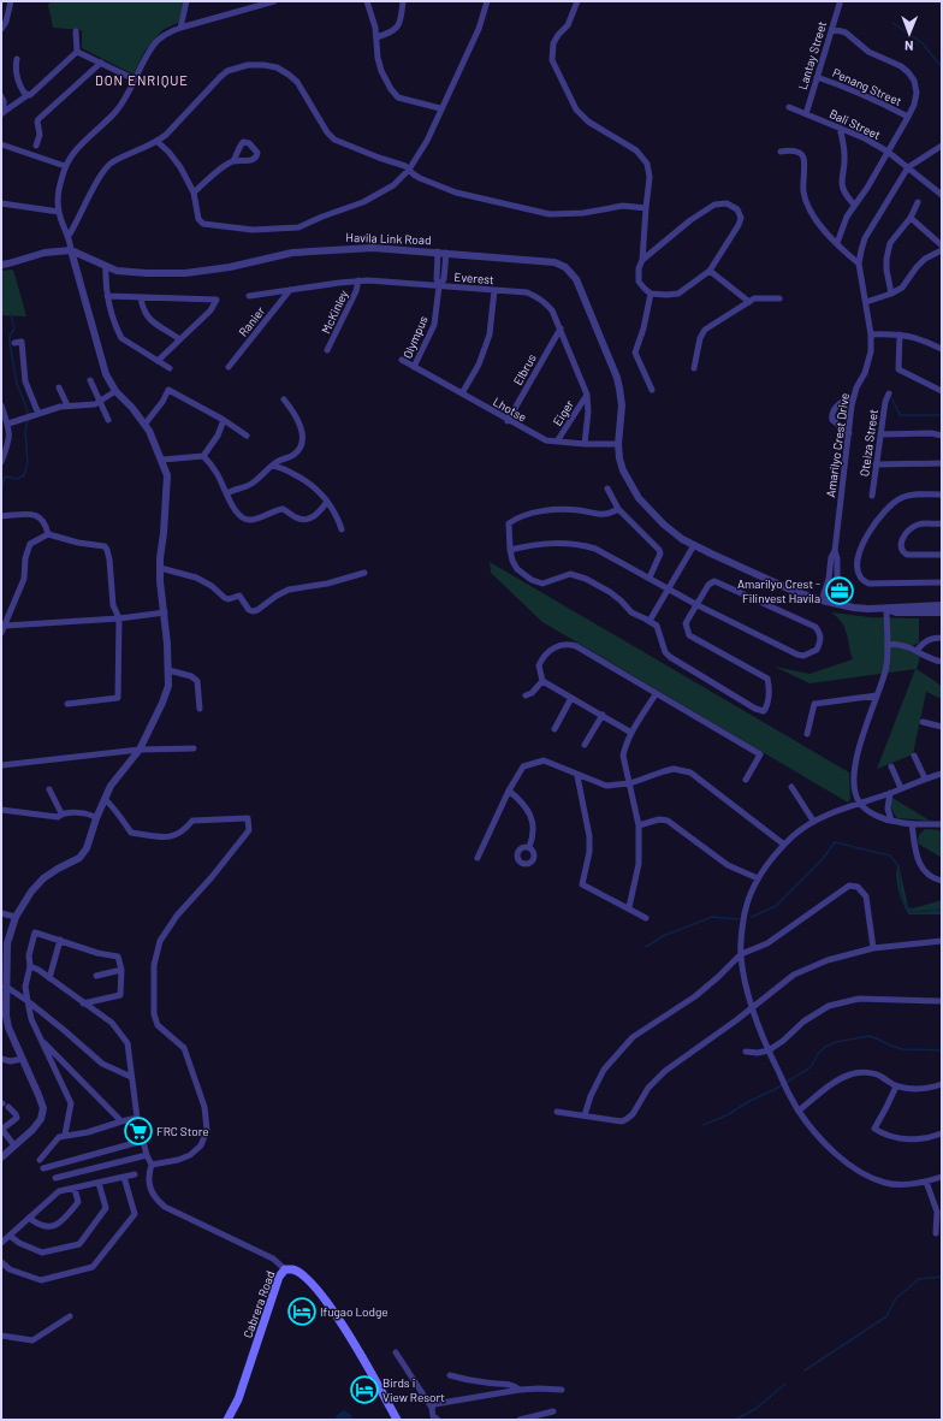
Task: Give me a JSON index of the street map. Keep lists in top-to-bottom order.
{
  "streets": {
    "main road": ["Cabrera Road"],
    "street": [
      "Lantay Street",
      "Penang Street",
      "Bali Street",
      "Havila Link Road",
      "Everest",
      "McKinley",
      "Ranier",
      "Olympus",
      "Elbrus",
      "Lhotse",
      "Eiger",
      "Oteiza Street",
      "Amarilyo Crest Drive"
    ]
  },
  "crossings": [
    ["Lantay Street", "Penang Street"],
    ["Lantay Street", "Bali Street"],
    ["Bali Street", "Amarilyo Crest Drive"],
    ["Havila Link Road", "Olympus"],
    ["Havila Link Road", "Lhotse"],
    ["Havila Link Road", "Amarilyo Crest Drive"],
    ["Everest", "McKinley"],
    ["Everest", "Ranier"],
    ["Everest", "Olympus"],
    ["Everest", "Elbrus"],
    ["Everest", "Lhotse"],
    ["Everest", "Eiger"],
    ["Olympus", "Lhotse"],
    ["Elbrus", "Lhotse"],
    ["Lhotse", "Eiger"]
  ],
  "districts": ["DON ENRIQUE"],
  "places": {
    "office": ["Amarilyo Crest - Filinvest Havila"],
    "supermarket": ["FRC Store"],
    "hotel": ["Ifugao Lodge", "Birds i View Resort"]
  },
  "north": "bottom"
}
